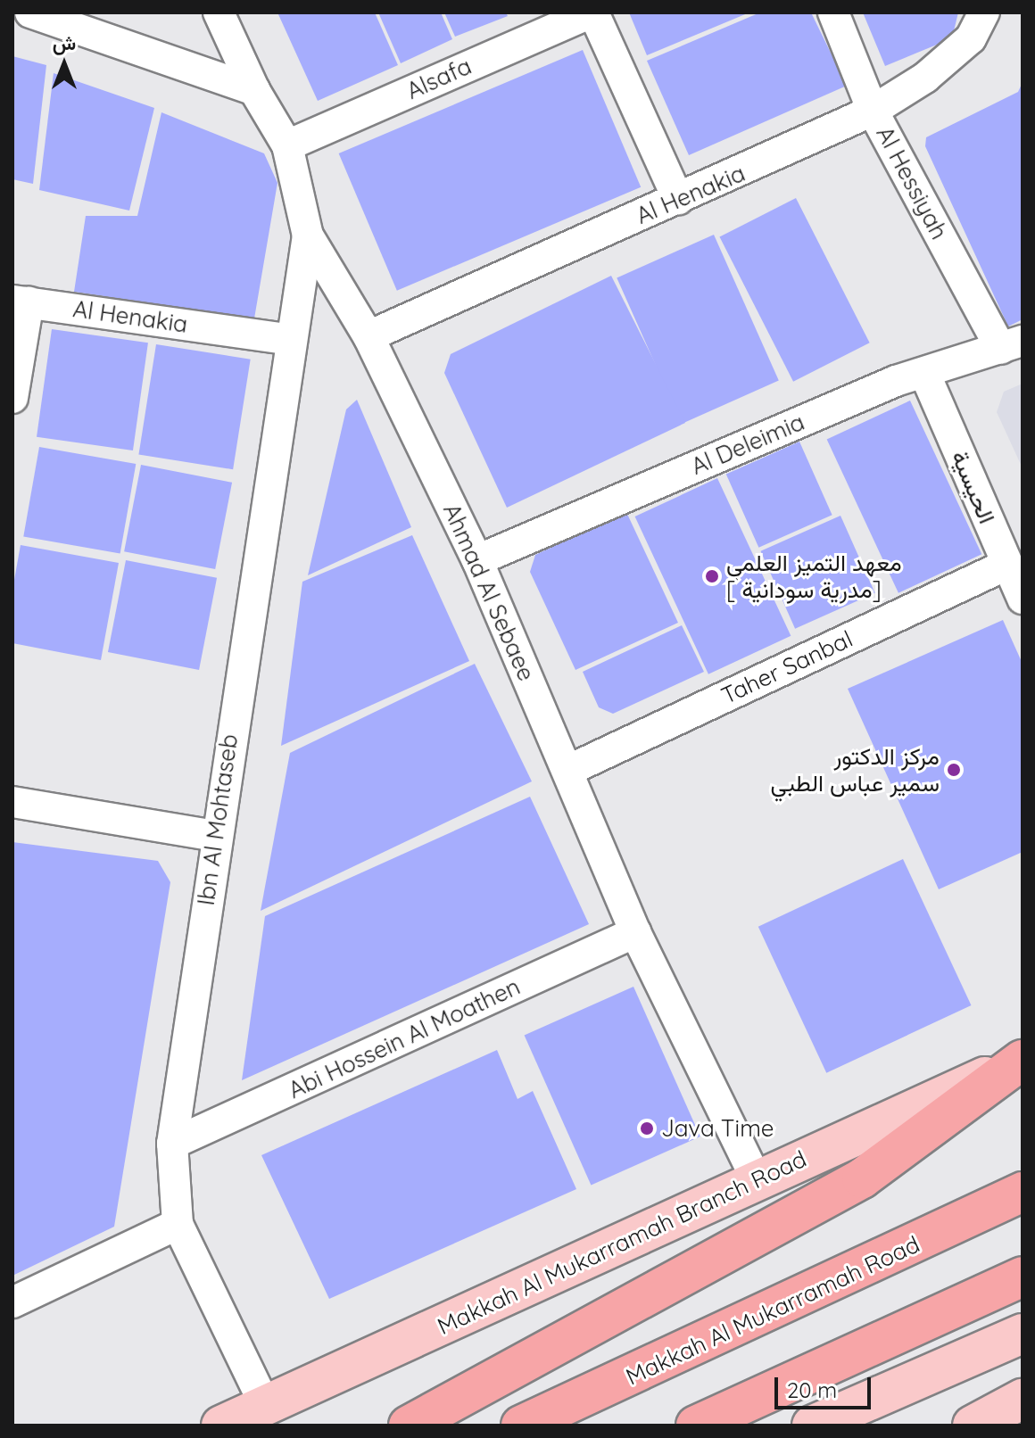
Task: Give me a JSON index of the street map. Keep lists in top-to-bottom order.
{
  "streets": {
    "highway": ["Makkah Al Mukarramah Road"],
    "main road": ["Makkah Al Mukarramah Branch Road"],
    "street": [
      "Alsafa",
      "Al Hessiyah",
      "Al Henakia",
      "Al Deleimia",
      "الحيسية",
      "Ahmad Al Sebaee",
      "Taher Sanbal",
      "Ibn Al Mohtaseb",
      "Abi Hossein Al Moathen"
    ]
  },
  "crossings": [
    ["Alsafa", "Ahmad Al Sebaee"],
    ["Al Hessiyah", "Al Henakia"],
    ["Al Hessiyah", "Al Deleimia"],
    ["Al Henakia", "Ahmad Al Sebaee"],
    ["Al Henakia", "Ibn Al Mohtaseb"],
    ["Al Deleimia", "الحيسية"],
    ["Al Deleimia", "Ahmad Al Sebaee"],
    ["الحيسية", "Taher Sanbal"],
    ["Ahmad Al Sebaee", "Taher Sanbal"],
    ["Ahmad Al Sebaee", "Ibn Al Mohtaseb"],
    ["Ahmad Al Sebaee", "Abi Hossein Al Moathen"],
    ["Ahmad Al Sebaee", "Makkah Al Mukarramah Branch Road"],
    ["Ibn Al Mohtaseb", "Abi Hossein Al Moathen"]
  ],
  "places": ["معهد التميز العلمي [ مدرية سودانية]", "مركز الدكتور سمير عباس الطبي", "Java Time"],
  "scale_bar": "20 m",
  "north": "top"
}
